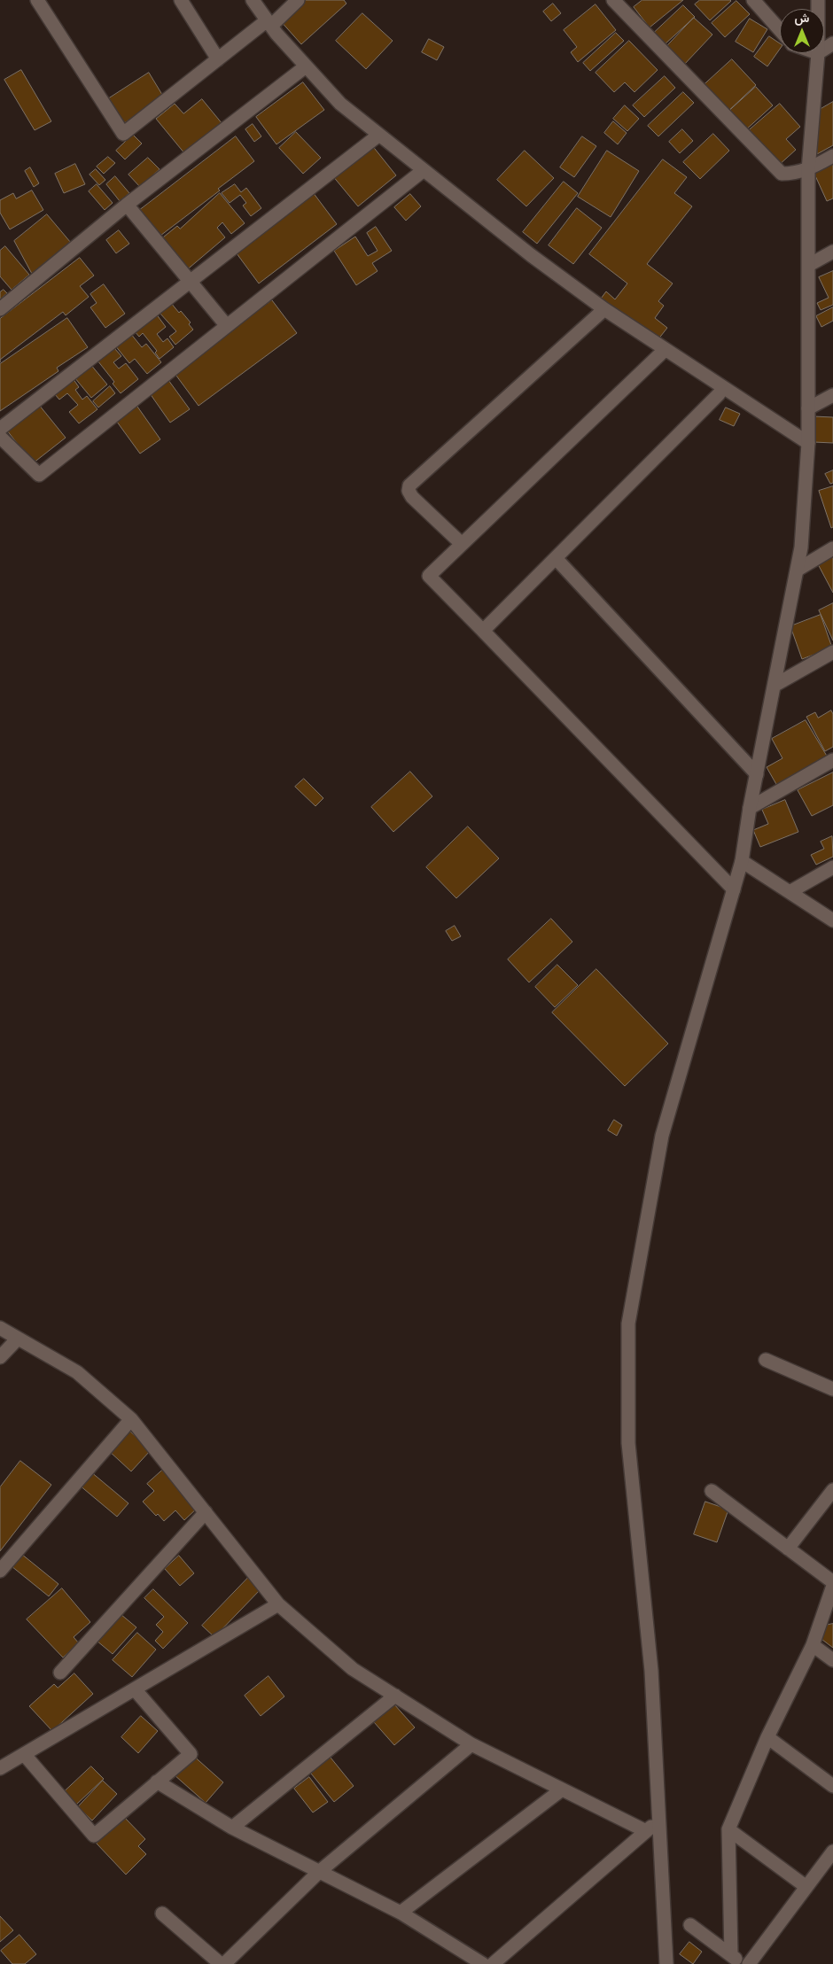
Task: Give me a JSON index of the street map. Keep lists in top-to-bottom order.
{
  "north": "top"
}
